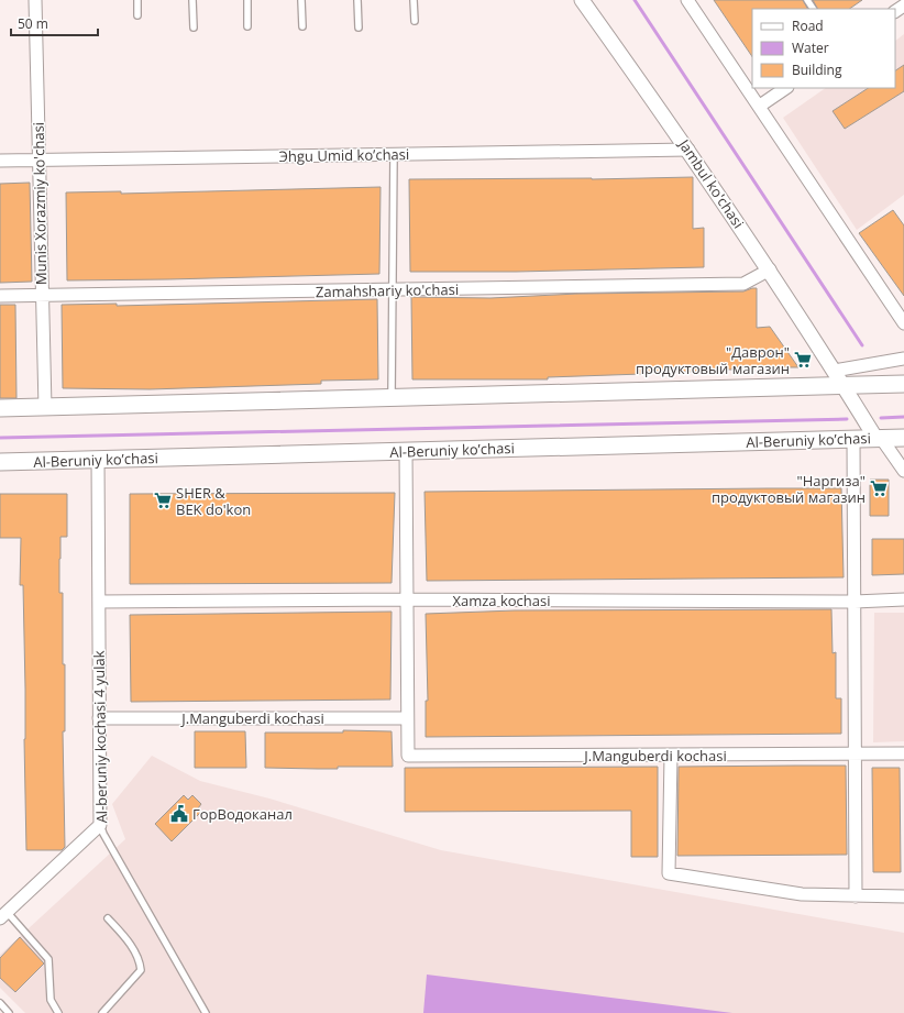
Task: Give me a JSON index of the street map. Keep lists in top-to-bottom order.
{
  "streets": {
    "main road": ["Al-Beruniy ko’chasi"],
    "street": [
      "Эhgu Umid ko’chasi",
      "Jambul ko'chasi",
      "Munis Xorazmiy ko'chasi",
      "Zamahshariy ko'chasi",
      "Xamza kochasi",
      "J.Manguberdi kochasi",
      "Al-beruniy kochasi 4 yulak"
    ]
  },
  "crossings": [
    ["Эhgu Umid ko’chasi", "Jambul ko'chasi"],
    ["Эhgu Umid ko’chasi", "Munis Xorazmiy ko'chasi"],
    ["Jambul ko'chasi", "Zamahshariy ko'chasi"],
    ["Jambul ko'chasi", "Al-Beruniy ko’chasi"],
    ["Munis Xorazmiy ko'chasi", "Zamahshariy ko'chasi"],
    ["Al-Beruniy ko’chasi", "Al-beruniy kochasi 4 yulak"],
    ["Xamza kochasi", "Al-beruniy kochasi 4 yulak"],
    ["J.Manguberdi kochasi", "Al-beruniy kochasi 4 yulak"]
  ],
  "places": {
    "supermarket": ["\"Даврон\" продуктовый магазин", "\"Наргиза\" продуктовый магазин", "SHER & BEK do'kon"],
    "public building": ["ГорВодоканал"]
  },
  "legend": ["Road", "Water", "Building"],
  "scale_bar": "50 m"
}
